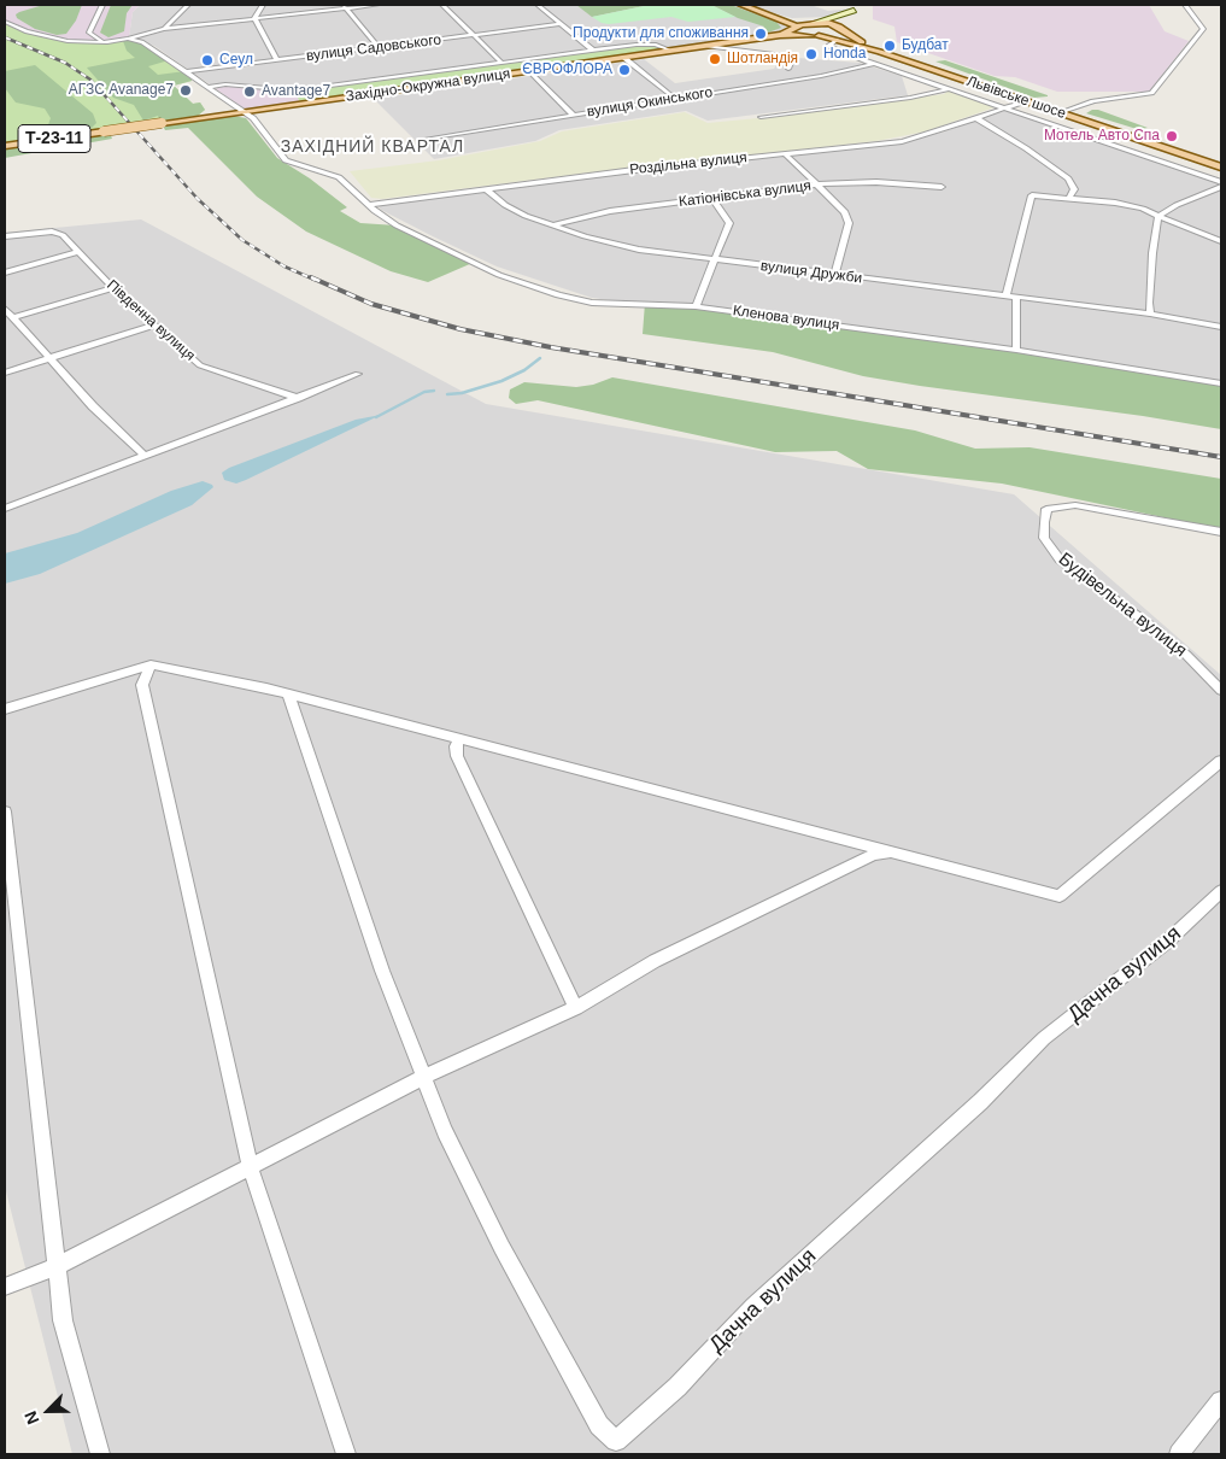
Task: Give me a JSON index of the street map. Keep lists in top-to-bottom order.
{
  "streets": {
    "main road": ["Західно-Окружна вулиця", "Львівське шосе", "Т-23-11"],
    "street": [
      "вулиця Садовського",
      "вулиця Окинського",
      "Роздільна вулиця",
      "Катіонівська вулиця",
      "вулиця Дружби",
      "Кленова вулиця",
      "Південна вулиця",
      "Будівельна вулиця",
      "Дачна вулиця"
    ]
  },
  "crossings": [
    ["вулиця Садовського", "Кленова вулиця"],
    ["Західно-Окружна вулиця", "Львівське шосе"],
    ["Західно-Окружна вулиця", "Т-23-11"],
    ["Західно-Окружна вулиця", "Кленова вулиця"],
    ["Львівське шосе", "Т-23-11"],
    ["Львівське шосе", "Роздільна вулиця"],
    ["Роздільна вулиця", "вулиця Дружби"],
    ["Роздільна вулиця", "Кленова вулиця"],
    ["Катіонівська вулиця", "вулиця Дружби"]
  ],
  "districts": ["ЗАХІДНИЙ КВАРТАЛ"],
  "places": [
    "Продукти для споживання",
    "Будбат",
    "Honda",
    "Шотландія",
    "Сеул",
    "ЄВРОФЛОРА",
    "АГЗС Avanage7",
    "Avantage7",
    "Мотель Авто Спа"
  ],
  "north": "bottom left"
}
